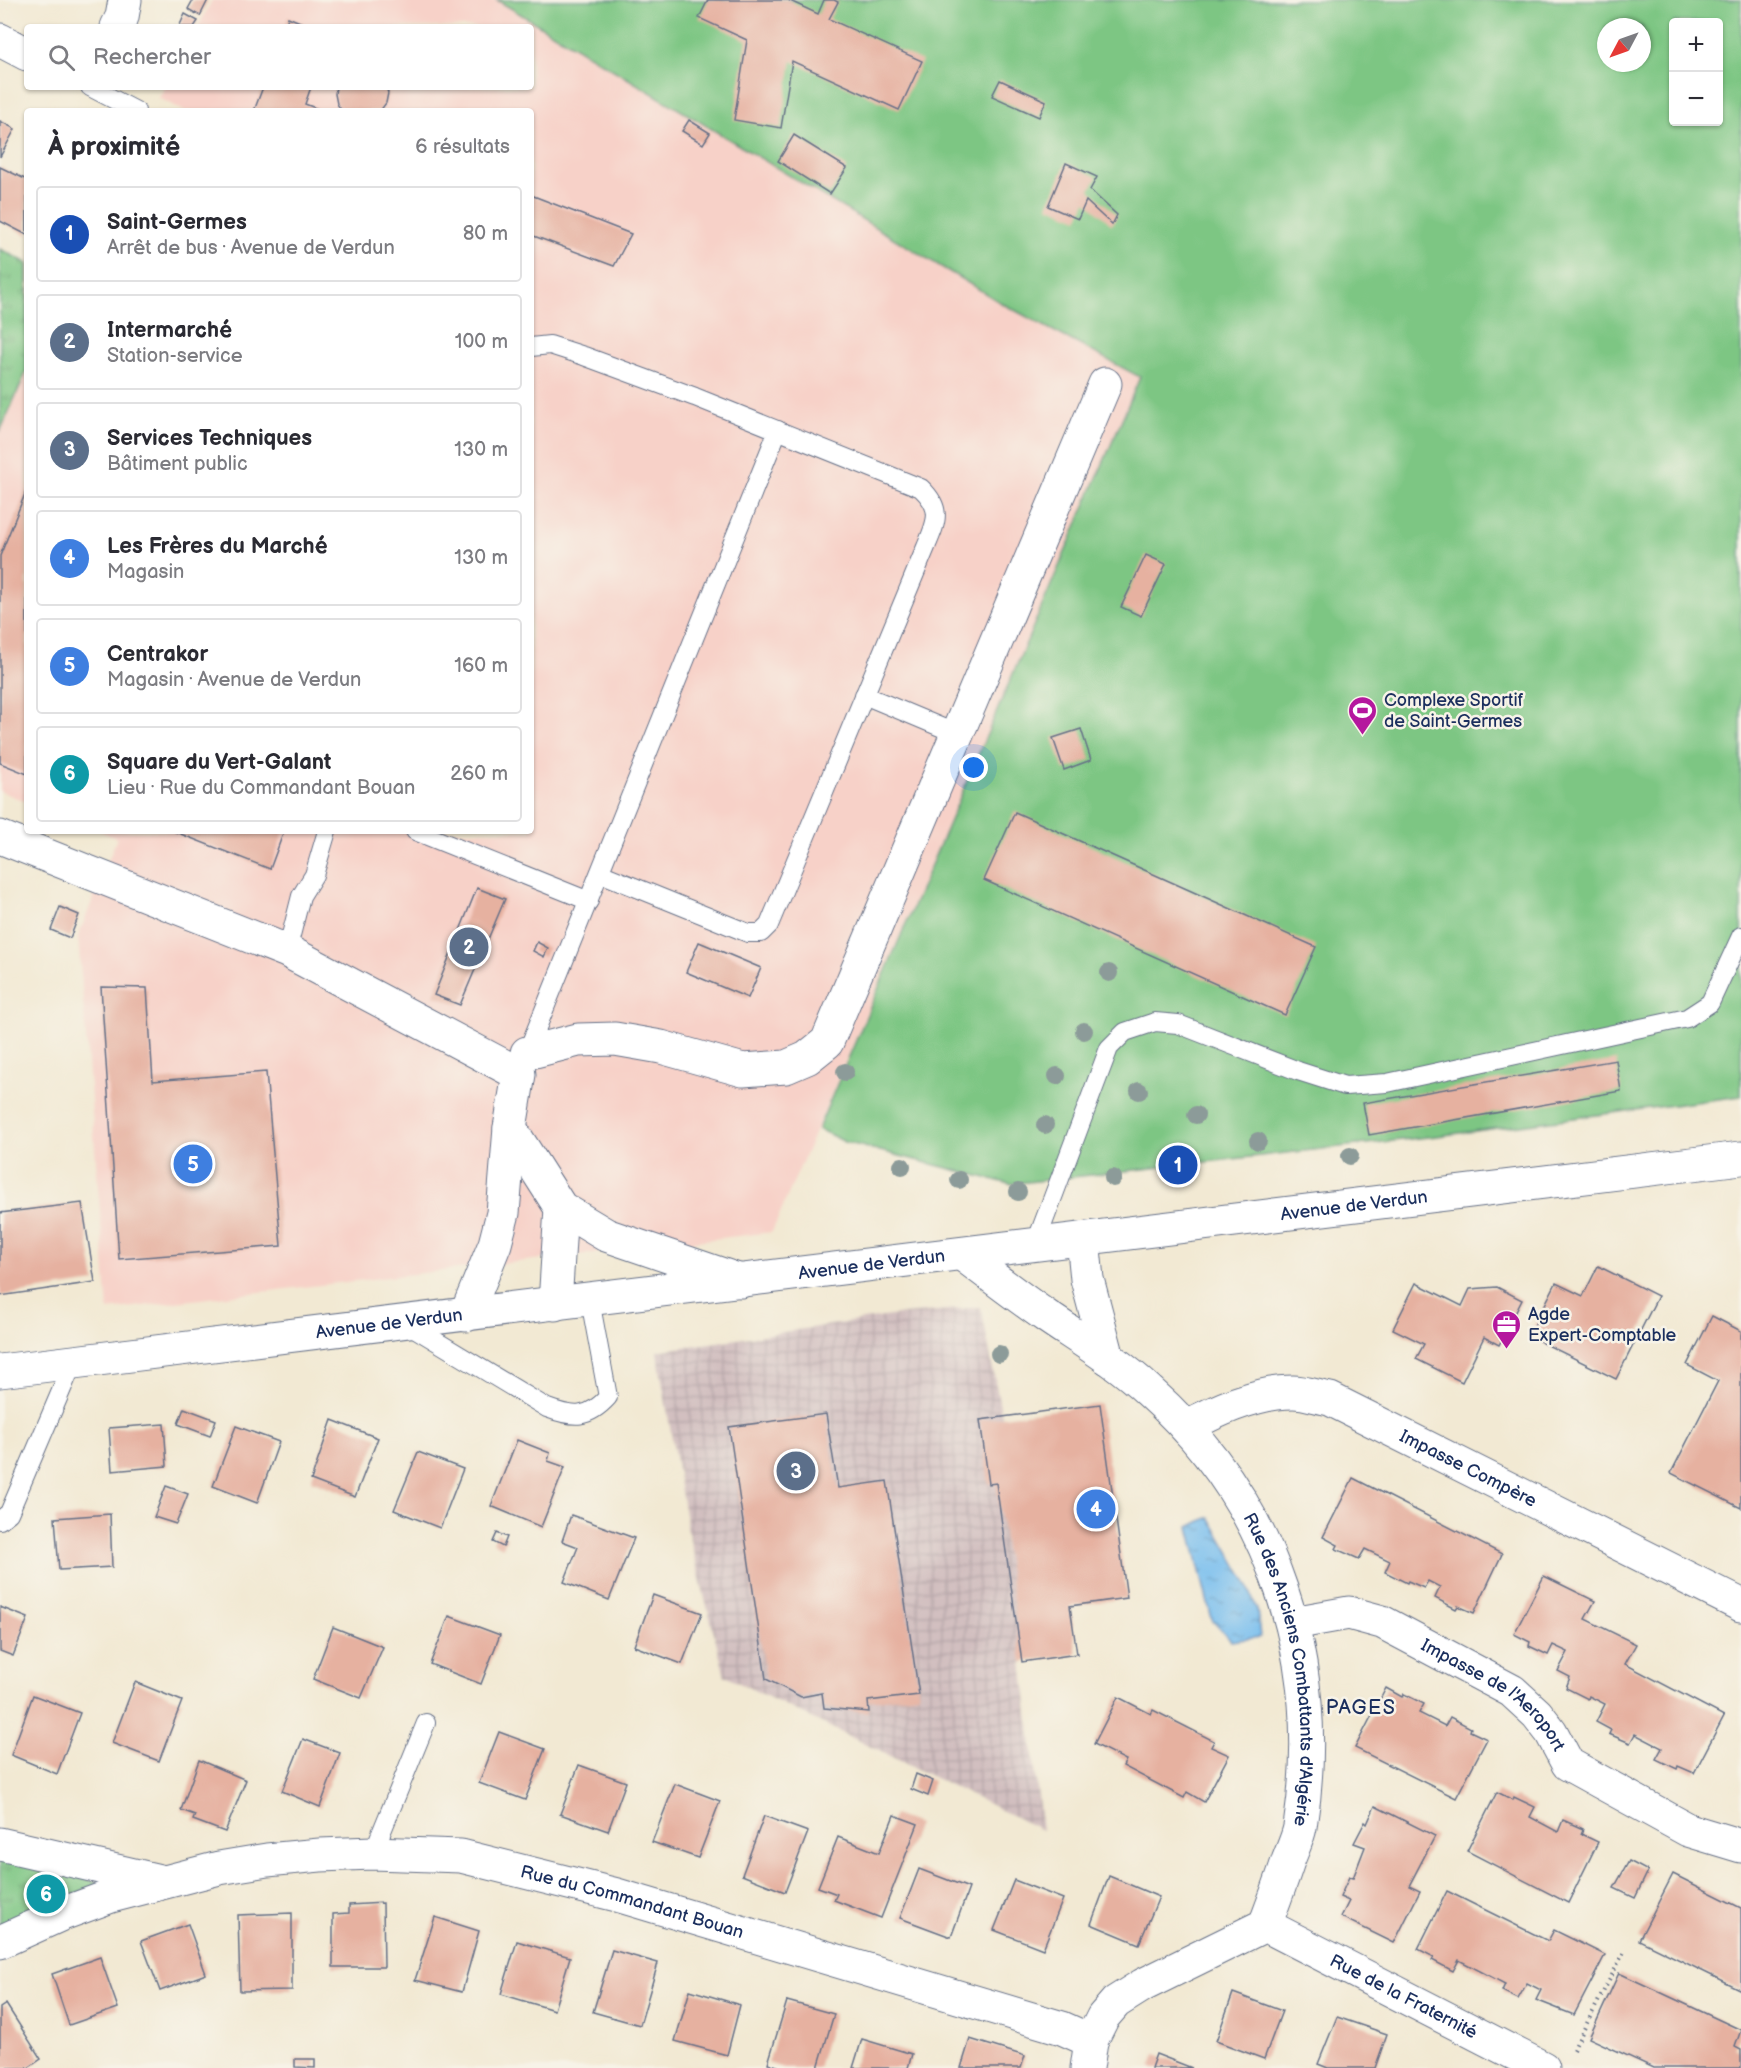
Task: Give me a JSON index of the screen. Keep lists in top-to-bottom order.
{
  "streets": {
    "street": [
      "Avenue de Verdun",
      "Impasse Compère",
      "Rue des Anciens Combattants d'Algérie",
      "Impasse de l'Aeroport",
      "Rue du Commandant Bouan",
      "Rue de la Fraternité"
    ]
  },
  "crossings": [
    ["Avenue de Verdun", "Rue des Anciens Combattants d'Algérie"],
    ["Impasse Compère", "Rue des Anciens Combattants d'Algérie"],
    ["Rue des Anciens Combattants d'Algérie", "Impasse de l'Aeroport"],
    ["Rue des Anciens Combattants d'Algérie", "Rue de la Fraternité"]
  ],
  "districts": ["PAGES"],
  "places": {
    "sports": ["Complexe Sportif de Saint-Germes"],
    "office": ["Agde Expert-Comptable"]
  },
  "north": "bottom left",
  "page": {
    "map_buttons": ["+", "−"],
    "search": "Rechercher",
    "heading": ["À proximité", "6 résultats"],
    "list": [
      {
        "mark": "1",
        "name": "Saint-Germes",
        "note": "Arrêt de bus · Avenue de Verdun",
        "value": "80 m"
      },
      {
        "mark": "2",
        "name": "Intermarché",
        "note": "Station-service",
        "value": "100 m"
      },
      {
        "mark": "3",
        "name": "Services Techniques",
        "note": "Bâtiment public",
        "value": "130 m"
      },
      {
        "mark": "4",
        "name": "Les Frères du Marché",
        "note": "Magasin",
        "value": "130 m"
      },
      {
        "mark": "5",
        "name": "Centrakor",
        "note": "Magasin · Avenue de Verdun",
        "value": "160 m"
      },
      {
        "mark": "6",
        "name": "Square du Vert-Galant",
        "note": "Lieu · Rue du Commandant Bouan",
        "value": "260 m"
      }
    ],
    "pins": [
      "2",
      "5",
      "1",
      "3",
      "4",
      "6"
    ]
  }
}
